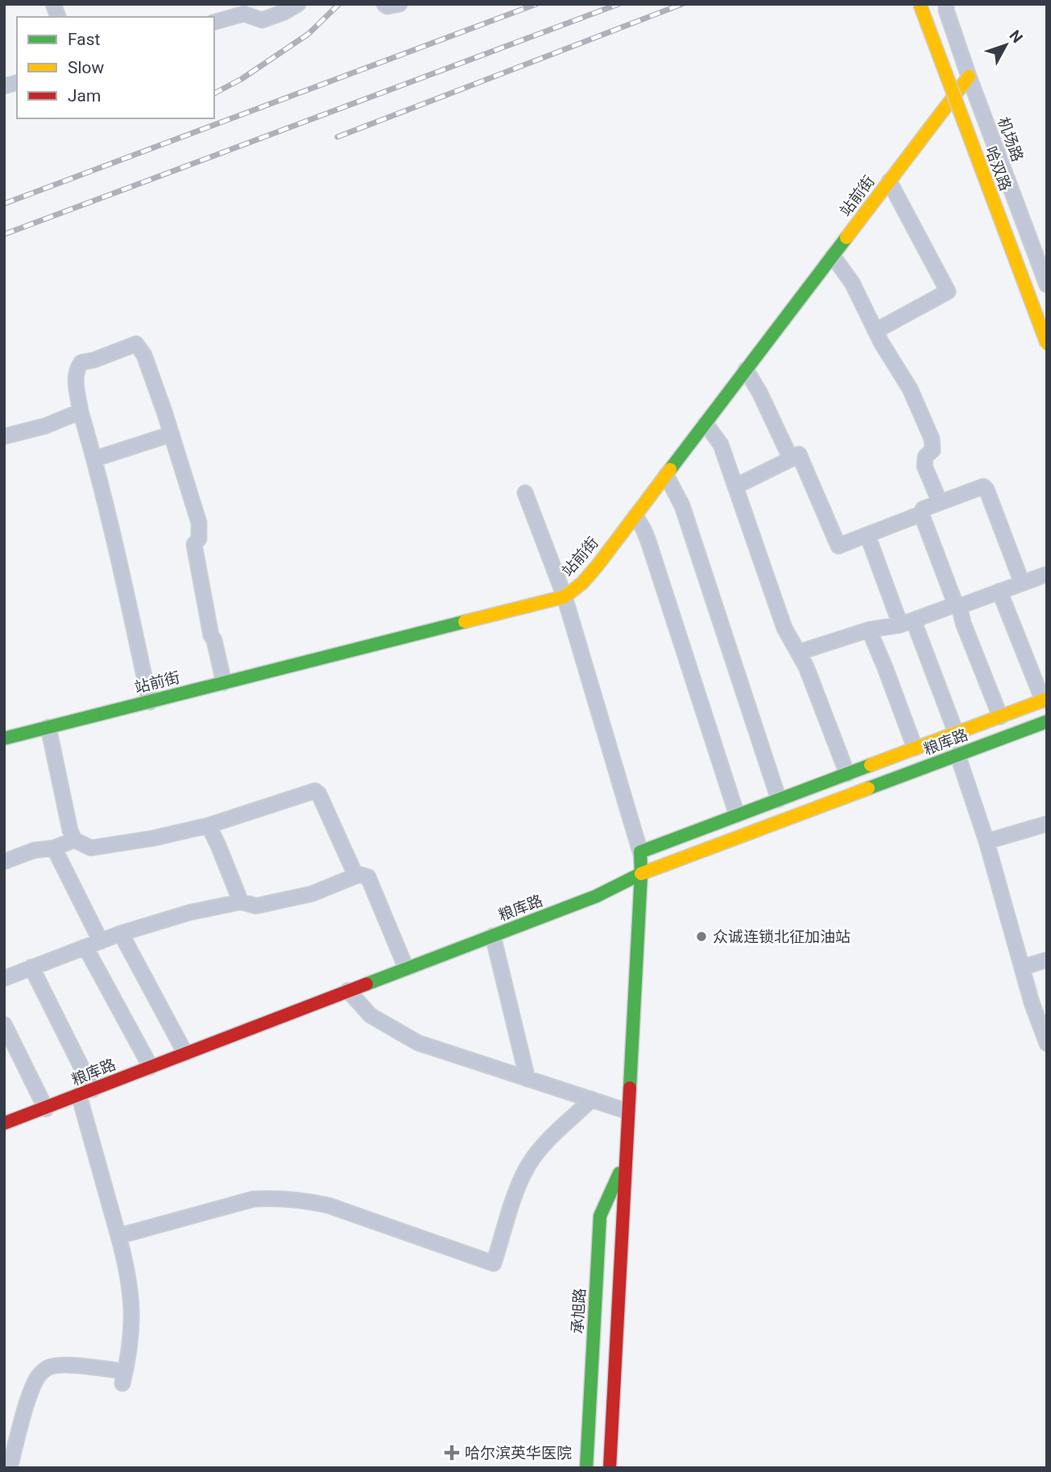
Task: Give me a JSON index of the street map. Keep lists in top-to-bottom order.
{
  "streets": {
    "main road": [
      "哈双路",
      "站前街",
      "粮库路",
      "承旭路"
    ],
    "street": ["机场路"]
  },
  "crossings": [
    ["机场路", "站前街"],
    ["粮库路", "承旭路"]
  ],
  "places": {
    "other": ["众诚连锁北征加油站"],
    "health": ["哈尔滨英华医院"]
  },
  "legend": ["Fast", "Slow", "Jam"],
  "north": "top right"
}
